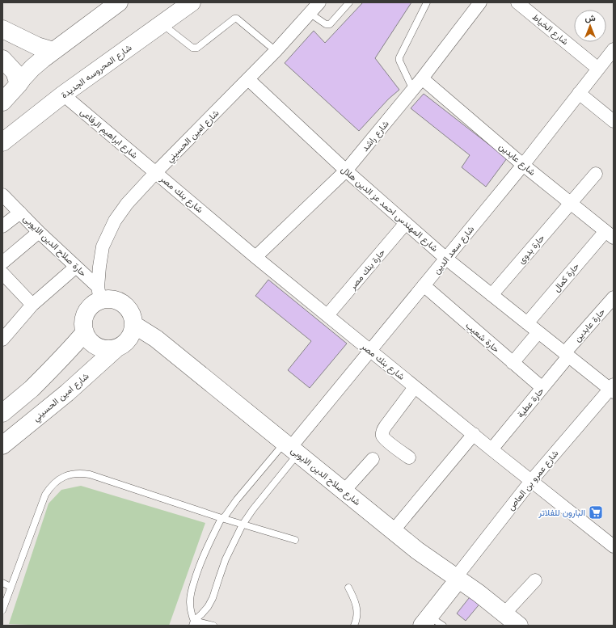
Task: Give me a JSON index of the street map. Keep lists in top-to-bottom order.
{
  "streets": {
    "street": [
      "شارع الخياط",
      "شارع المحروسه الجديدة",
      "شارع ابراهيم الرفاعى",
      "شارع امين الحسيني",
      "شارع راشد",
      "شارع عابدين",
      "شارع بنك مصر",
      "شارع المهندس احمد عز الدين هلال",
      "حارة صلاح الدين الايوبى",
      "حارة بدوى",
      "شارع سعد الدين",
      "حارة بنك مصر",
      "حارة كمال",
      "حارة عابدين",
      "حارة شعيب",
      "حارة عطية",
      "شارع صلاح الدين الايوبى",
      "شارع عمرو بن العاص"
    ]
  },
  "crossings": [
    ["شارع الخياط", "شارع سعد الدين"],
    ["شارع المحروسه الجديدة", "شارع ابراهيم الرفاعى"],
    ["شارع ابراهيم الرفاعى", "شارع امين الحسيني"],
    ["شارع ابراهيم الرفاعى", "شارع بنك مصر"],
    ["شارع امين الحسيني", "شارع بنك مصر"],
    ["شارع امين الحسيني", "شارع المهندس احمد عز الدين هلال"],
    ["شارع امين الحسيني", "حارة صلاح الدين الايوبى"],
    ["شارع امين الحسيني", "شارع صلاح الدين الايوبى"],
    ["شارع راشد", "شارع عابدين"],
    ["شارع راشد", "شارع بنك مصر"],
    ["شارع راشد", "شارع المهندس احمد عز الدين هلال"],
    ["شارع عابدين", "حارة بدوى"],
    ["شارع عابدين", "شارع سعد الدين"],
    ["شارع عابدين", "حارة كمال"],
    ["شارع بنك مصر", "شارع سعد الدين"],
    ["شارع بنك مصر", "حارة بنك مصر"],
    ["شارع بنك مصر", "حارة عطية"],
    ["شارع بنك مصر", "شارع عمرو بن العاص"],
    ["شارع المهندس احمد عز الدين هلال", "حارة بدوى"],
    ["شارع المهندس احمد عز الدين هلال", "شارع سعد الدين"],
    ["شارع المهندس احمد عز الدين هلال", "حارة بنك مصر"],
    ["شارع المهندس احمد عز الدين هلال", "حارة كمال"],
    ["شارع المهندس احمد عز الدين هلال", "حارة عابدين"],
    ["شارع المهندس احمد عز الدين هلال", "حارة عطية"],
    ["شارع المهندس احمد عز الدين هلال", "شارع عمرو بن العاص"],
    ["حارة صلاح الدين الايوبى", "شارع صلاح الدين الايوبى"],
    ["شارع سعد الدين", "حارة شعيب"],
    ["شارع سعد الدين", "شارع صلاح الدين الايوبى"],
    ["حارة عابدين", "حارة عطية"],
    ["حارة شعيب", "حارة عطية"],
    ["شارع صلاح الدين الايوبى", "شارع عمرو بن العاص"]
  ],
  "places": {
    "supermarket": ["البارون للفلاتر"]
  },
  "north": "top"
}
